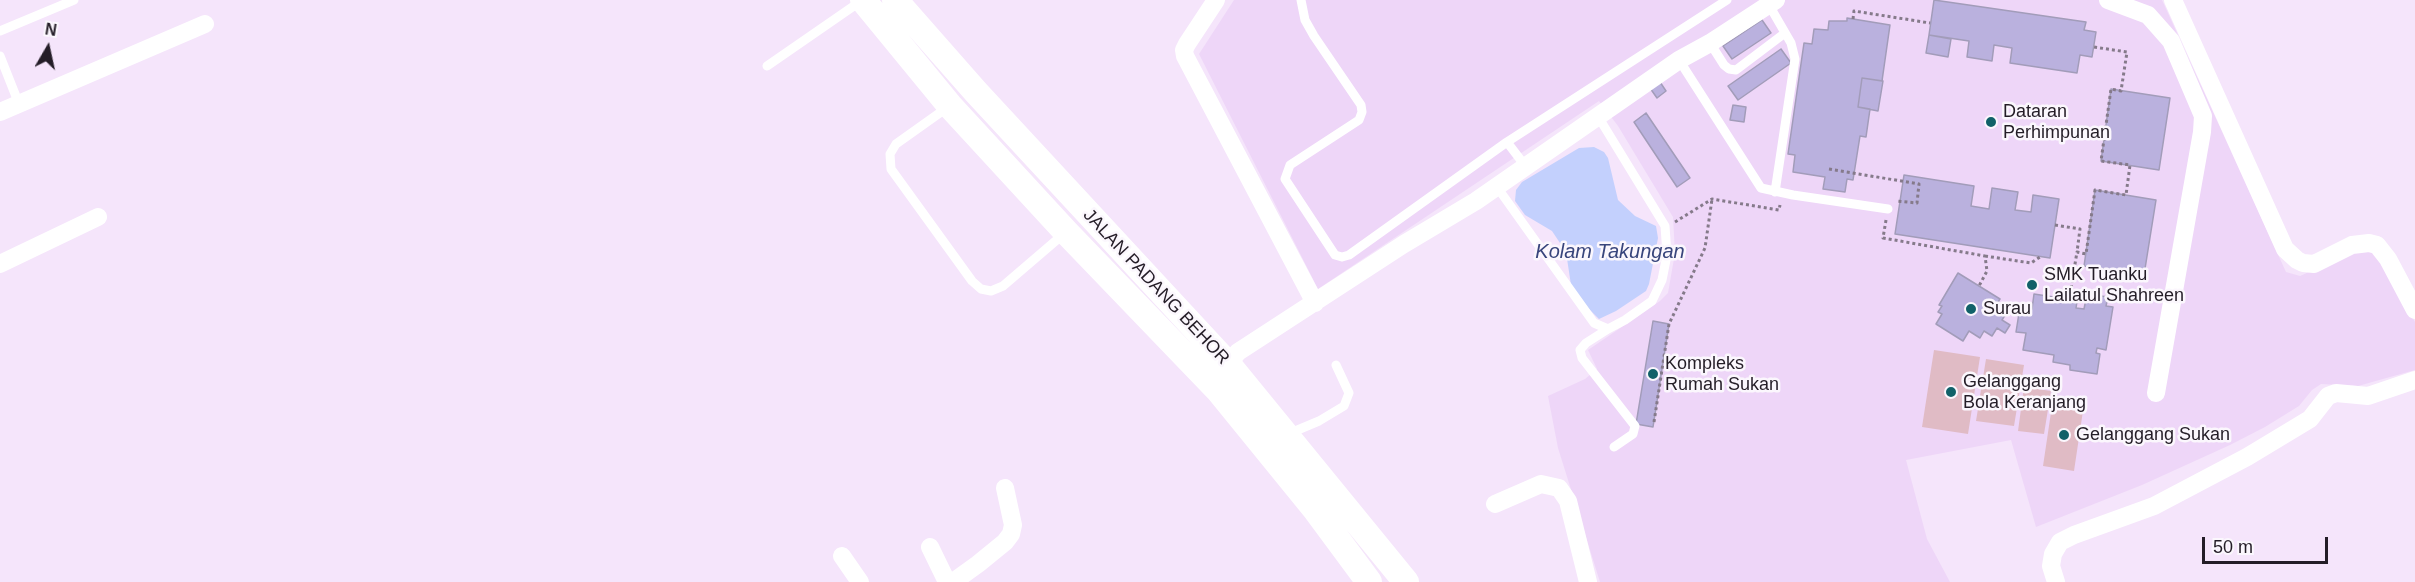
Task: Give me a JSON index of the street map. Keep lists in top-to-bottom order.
{
  "streets": {
    "main road": ["JALAN PADANG BEHOR"]
  },
  "water": ["Kolam Takungan"],
  "places": [
    "Dataran Perhimpunan",
    "SMK Tuanku Lailatul Shahreen",
    "Surau",
    "Kompleks Rumah Sukan",
    "Gelanggang Bola Keranjang",
    "Gelanggang Sukan"
  ],
  "scale_bar": "50 m",
  "north": "top"
}
